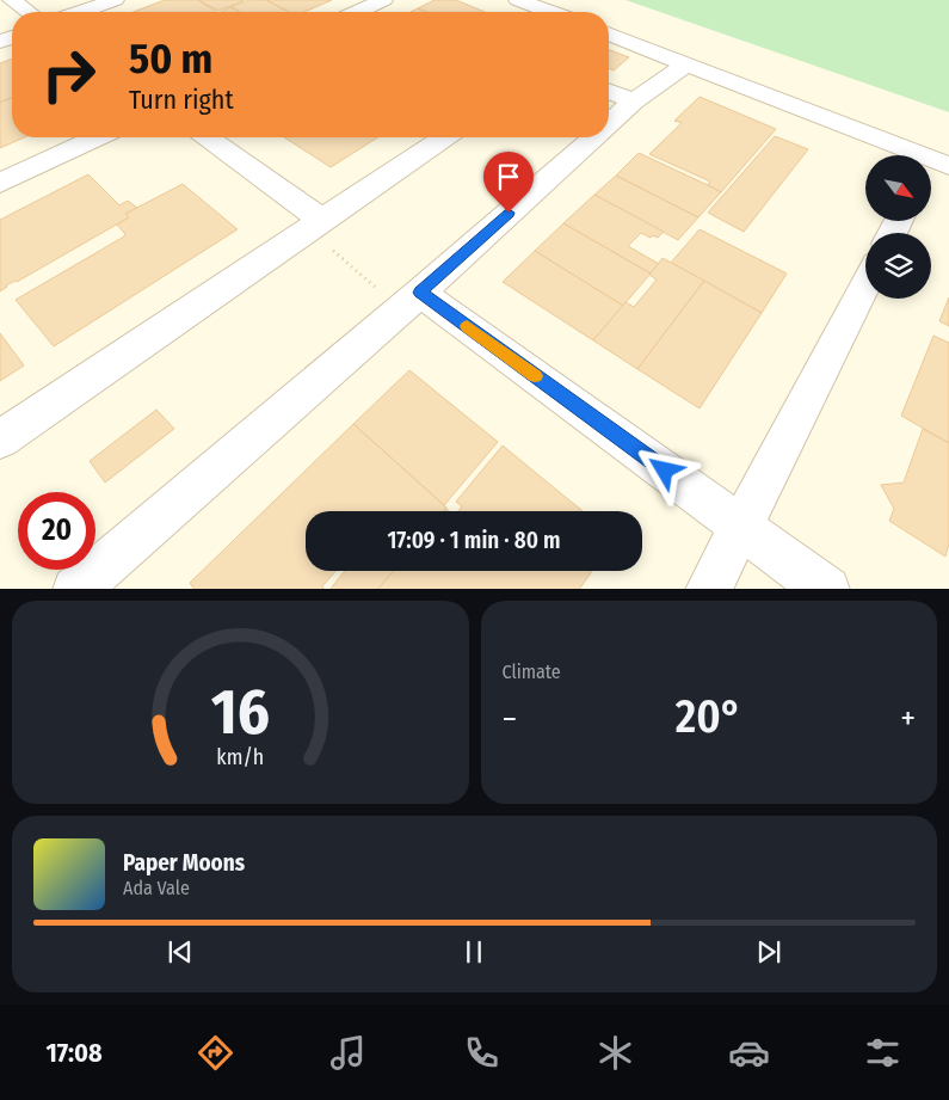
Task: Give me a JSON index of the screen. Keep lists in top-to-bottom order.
{
  "north": "bottom right",
  "page": {
    "turn": ["50 m", "Turn right"],
    "limit": "20",
    "trip": "17:09 · 1 min · 80 m",
    "tile": "Climate",
    "heat": ["−", "20°", "+"],
    "song": ["Paper Moons", "Ada Vale"],
    "tabs": "17:08",
    "gauge": ["16", "km/h"]
  }
}
